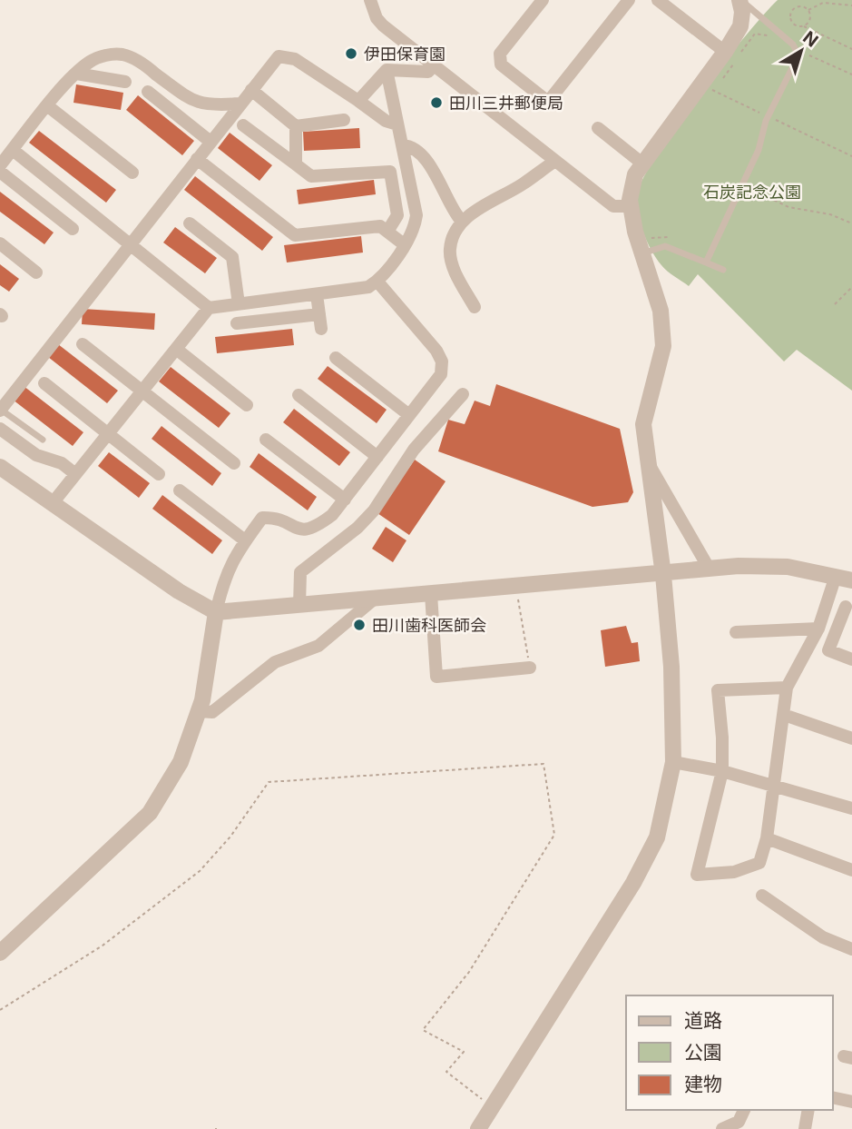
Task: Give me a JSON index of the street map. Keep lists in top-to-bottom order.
{
  "parks": ["石炭記念公園"],
  "places": ["伊田保育園", "田川三井郵便局", "田川歯科医師会"],
  "legend": ["道路", "公園", "建物"],
  "north": "top right"
}
